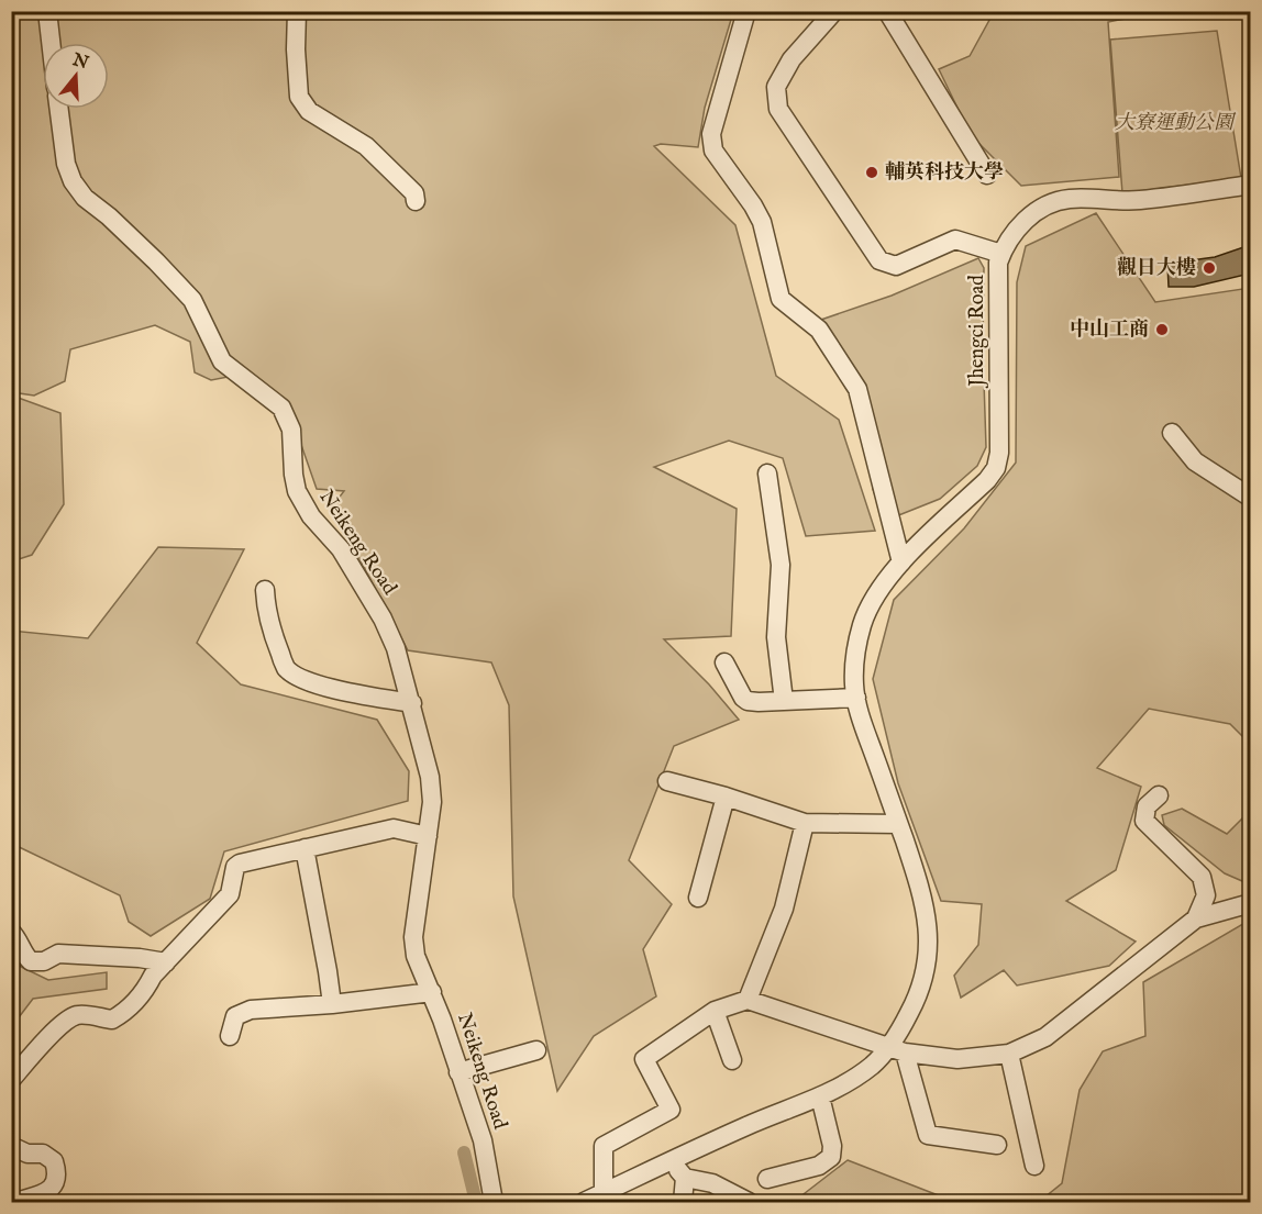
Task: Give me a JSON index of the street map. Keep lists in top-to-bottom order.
{
  "streets": {
    "street": ["Jhengci Road", "Neikeng Road"]
  },
  "parks": ["大寮運動公園"],
  "places": ["輔英科技大學", "觀日大樓", "中山工商"],
  "north": "top"
}
